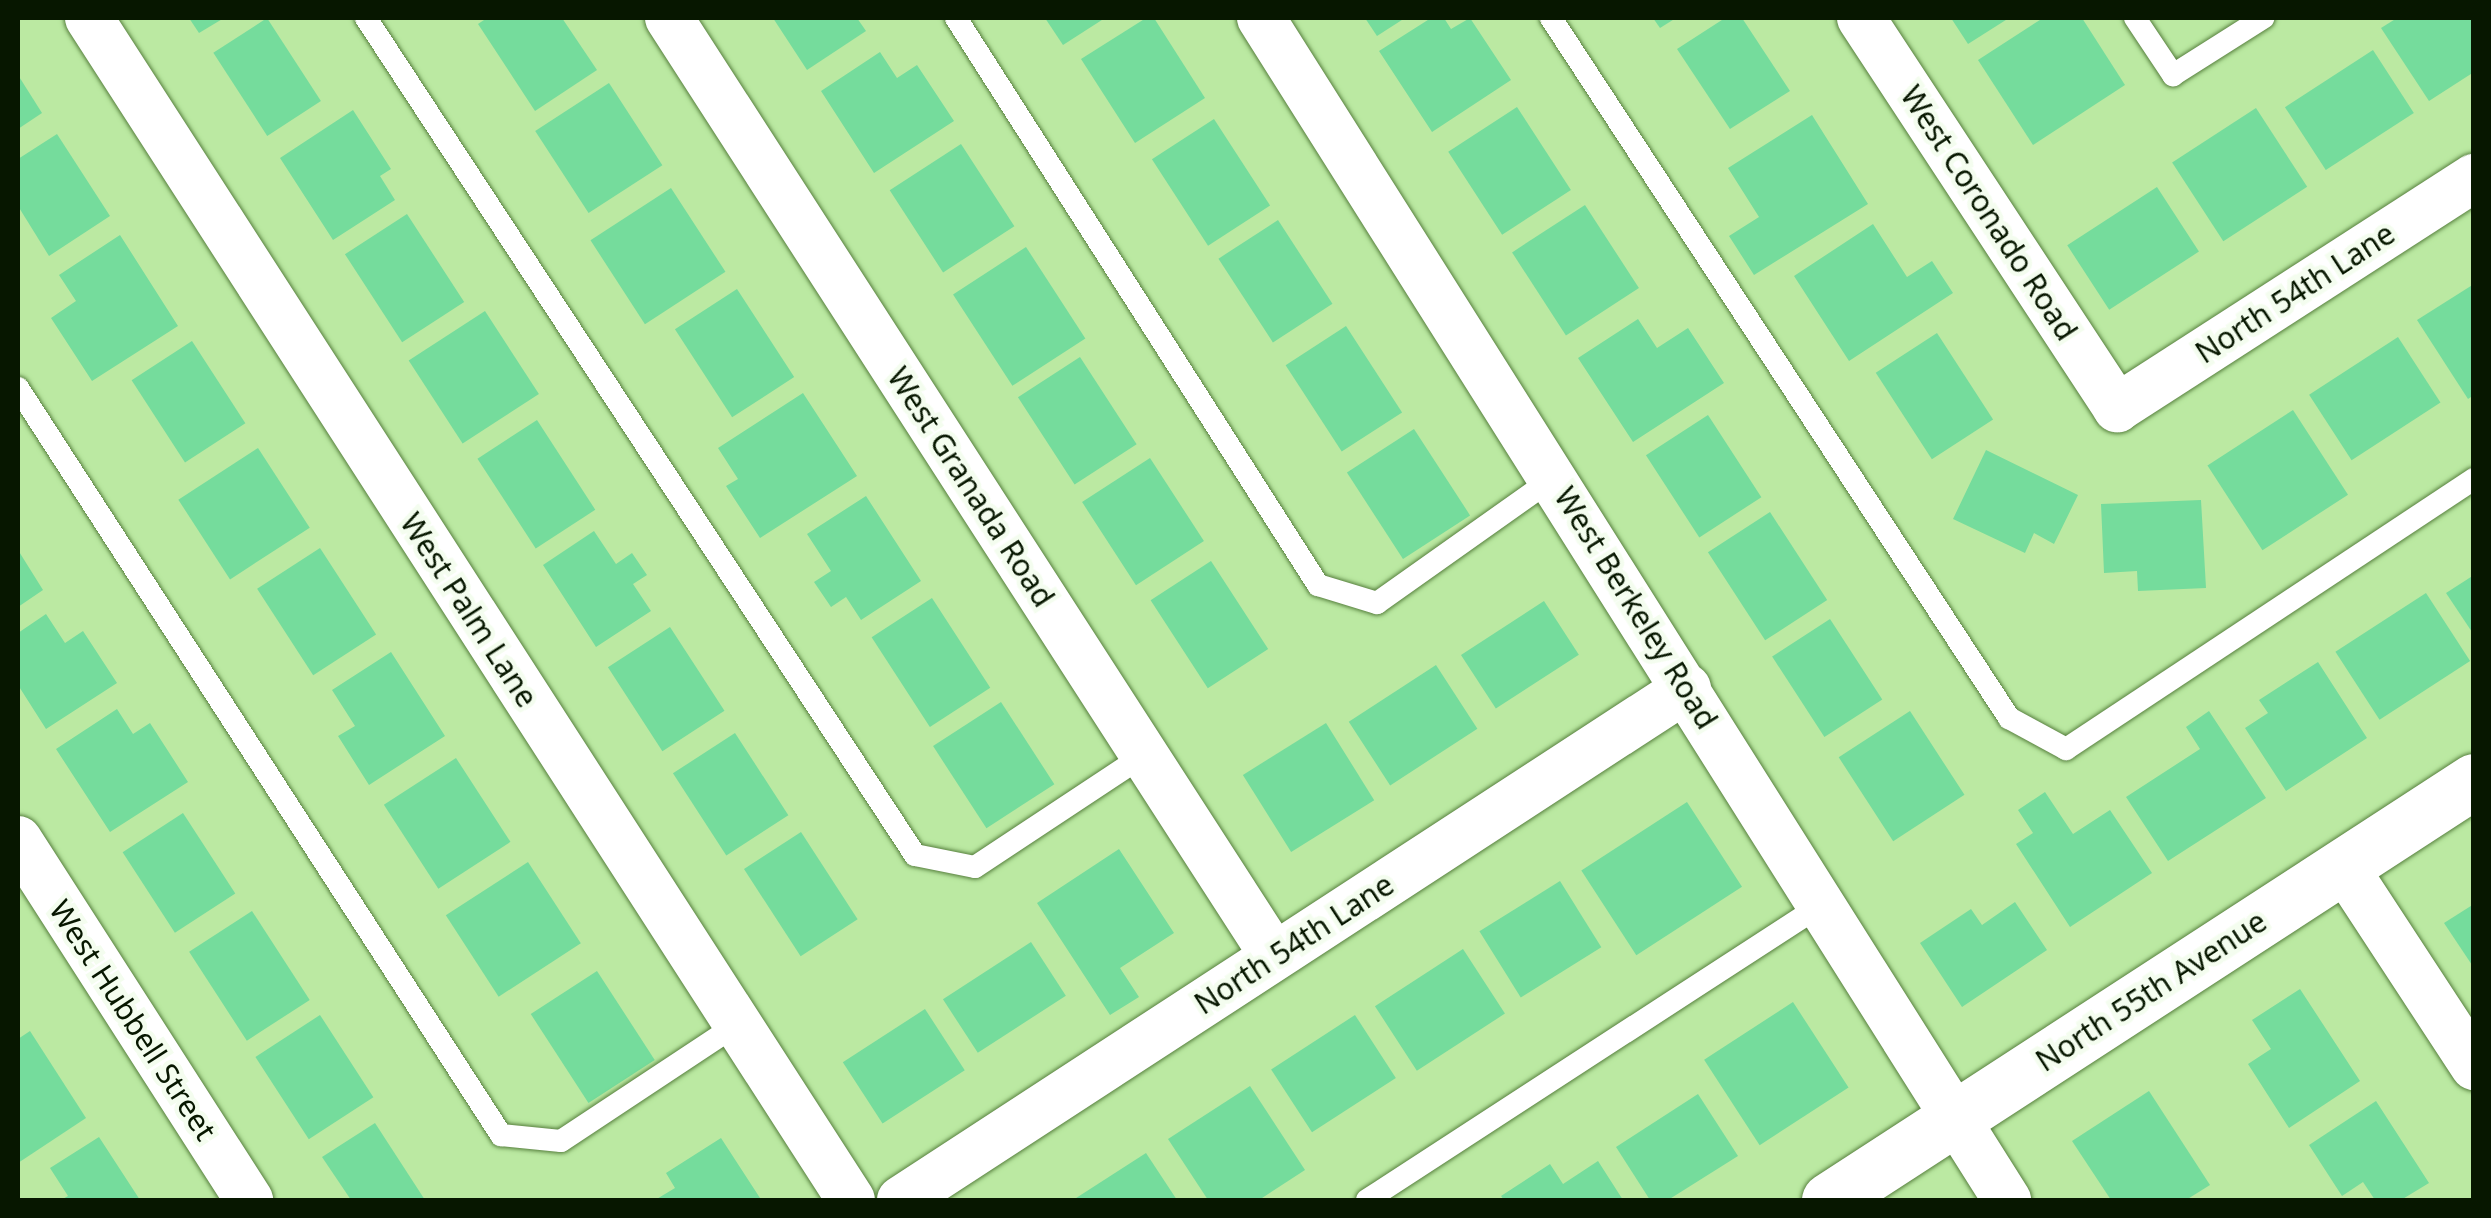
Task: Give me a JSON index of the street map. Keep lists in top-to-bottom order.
{
  "streets": {
    "street": [
      "West Coronado Road",
      "North 54th Lane",
      "West Granada Road",
      "West Berkeley Road",
      "West Palm Lane",
      "North 55th Avenue",
      "West Hubbell Street"
    ]
  },
  "crossings": [
    ["West Coronado Road", "North 54th Lane"],
    ["North 54th Lane", "West Granada Road"],
    ["North 54th Lane", "West Berkeley Road"],
    ["West Berkeley Road", "North 55th Avenue"]
  ]
}
